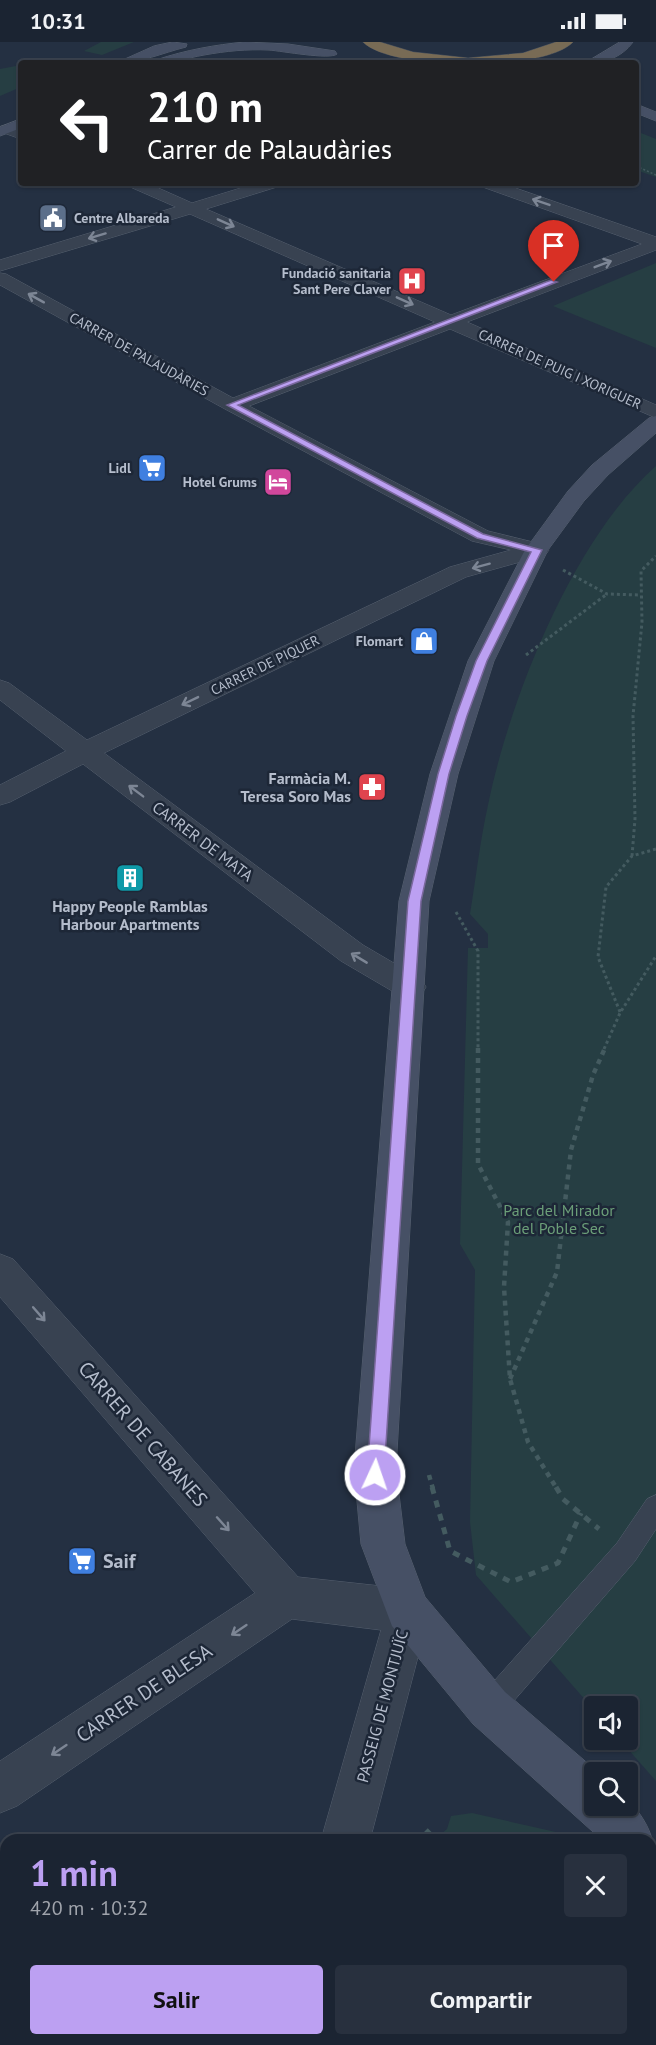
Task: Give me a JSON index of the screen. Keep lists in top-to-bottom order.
{
  "streets": {
    "street": [
      "CARRER DE PALAUDÀRIES",
      "CARRER DE PUIG I XORIGUER",
      "CARRER DE PIQUER",
      "CARRER DE MATA",
      "CARRER DE CABANES",
      "CARRER DE BLESA",
      "PASSEIG DE MONTJUÏC"
    ]
  },
  "crossings": [
    ["CARRER DE PALAUDÀRIES", "CARRER DE PIQUER"],
    ["CARRER DE PALAUDÀRIES", "PASSEIG DE MONTJUÏC"],
    ["CARRER DE PIQUER", "CARRER DE MATA"],
    ["CARRER DE PIQUER", "PASSEIG DE MONTJUÏC"],
    ["CARRER DE MATA", "PASSEIG DE MONTJUÏC"],
    ["CARRER DE CABANES", "CARRER DE BLESA"]
  ],
  "one_way": [
    "CARRER DE PALAUDÀRIES",
    "CARRER DE PUIG I XORIGUER",
    "CARRER DE MATA",
    "CARRER DE CABANES",
    "CARRER DE BLESA"
  ],
  "parks": ["Parc del Mirador del Poble Sec"],
  "places": {
    "public building": ["Centre Albareda"],
    "hospital": ["Fundació sanitaria Sant Pere Claver"],
    "supermarket": ["Lidl", "Saif"],
    "hotel": ["Hotel Grums"],
    "shop": ["Flomart"],
    "pharmacy": ["Farmàcia M. Teresa Soro Mas"],
    "building": ["Happy People Ramblas Harbour Apartments"]
  },
  "page": {
    "status": "10:31",
    "turn": ["210 m", "Carrer de Palaudàries"],
    "heading": ["1 min", "420 m · 10:32"],
    "buttons": ["Salir", "Compartir"]
  }
}
